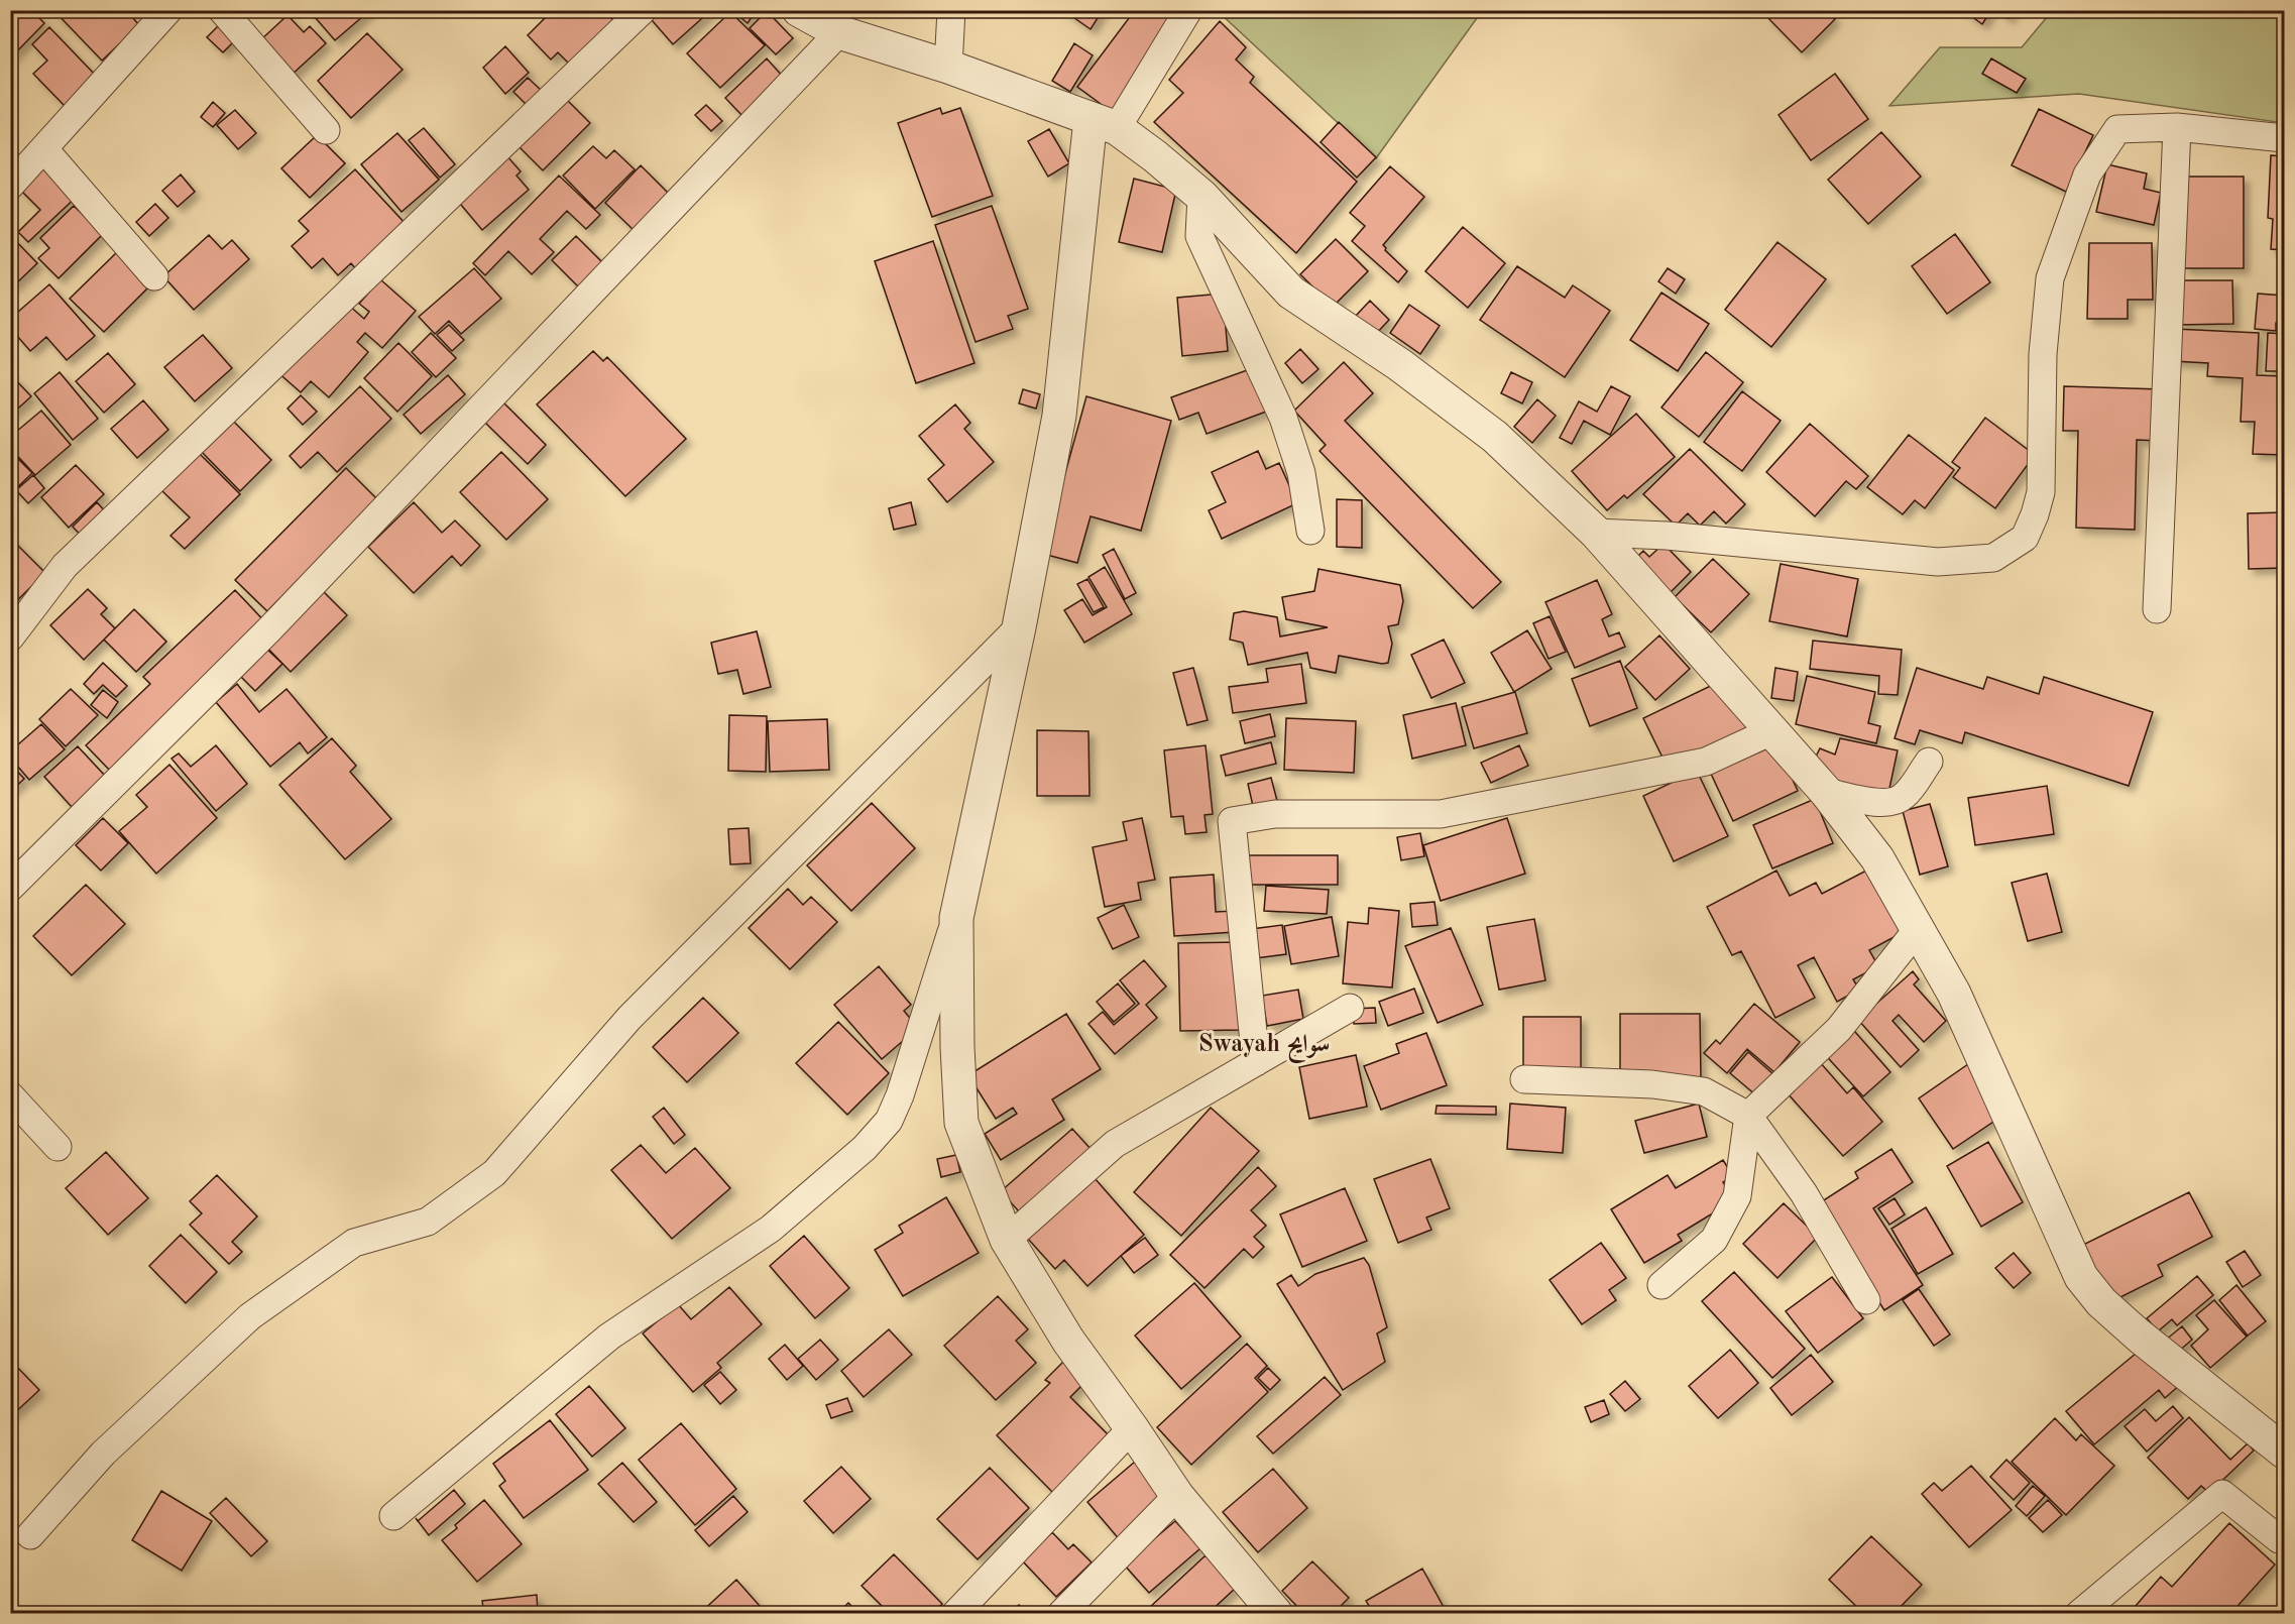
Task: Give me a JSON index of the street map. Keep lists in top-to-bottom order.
{
  "districts": ["Swayah سوايح"]
}
